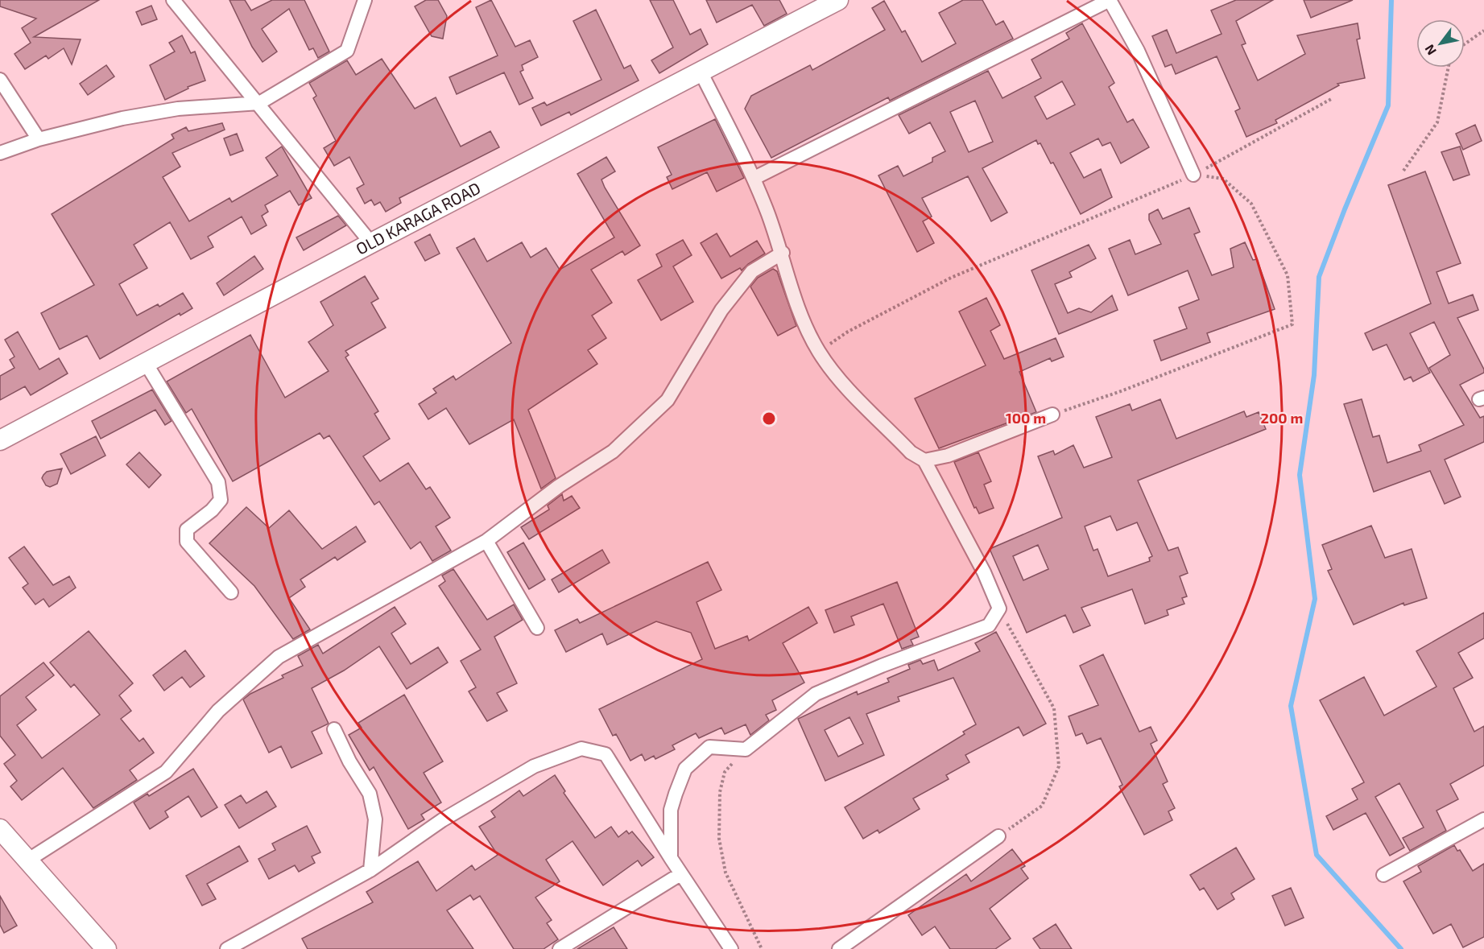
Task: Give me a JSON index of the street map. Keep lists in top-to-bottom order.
{
  "streets": {
    "street": ["OLD KARAGA ROAD"]
  },
  "north": "bottom left",
  "rings": ["100 m", "200 m"]
}
